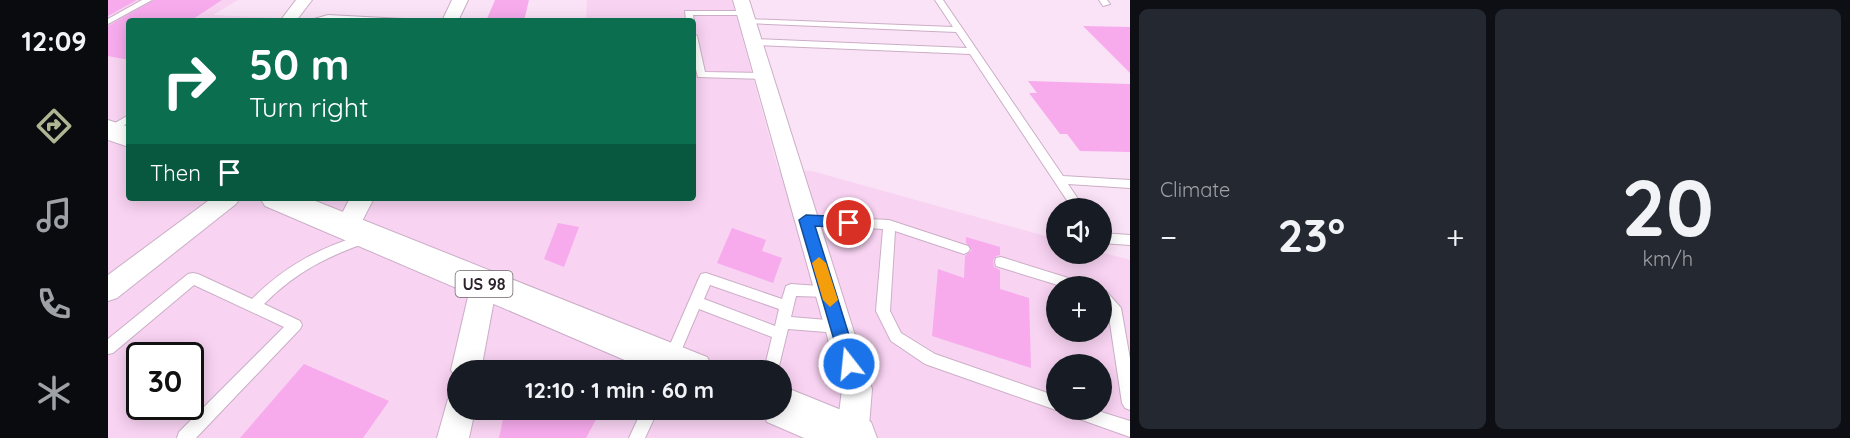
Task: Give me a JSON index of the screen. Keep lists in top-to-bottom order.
{
  "streets": {
    "main road": ["US 98"]
  },
  "page": {
    "tabs": "12:09",
    "tile": [
      "Climate",
      ["20", "km/h"]
    ],
    "turn": ["50 m", "Turn right"],
    "then": "Then",
    "map_buttons": ["+", "−"],
    "heat": ["−", "23°", "+"],
    "limit": "30",
    "trip": "12:10 · 1 min · 60 m"
  }
}
